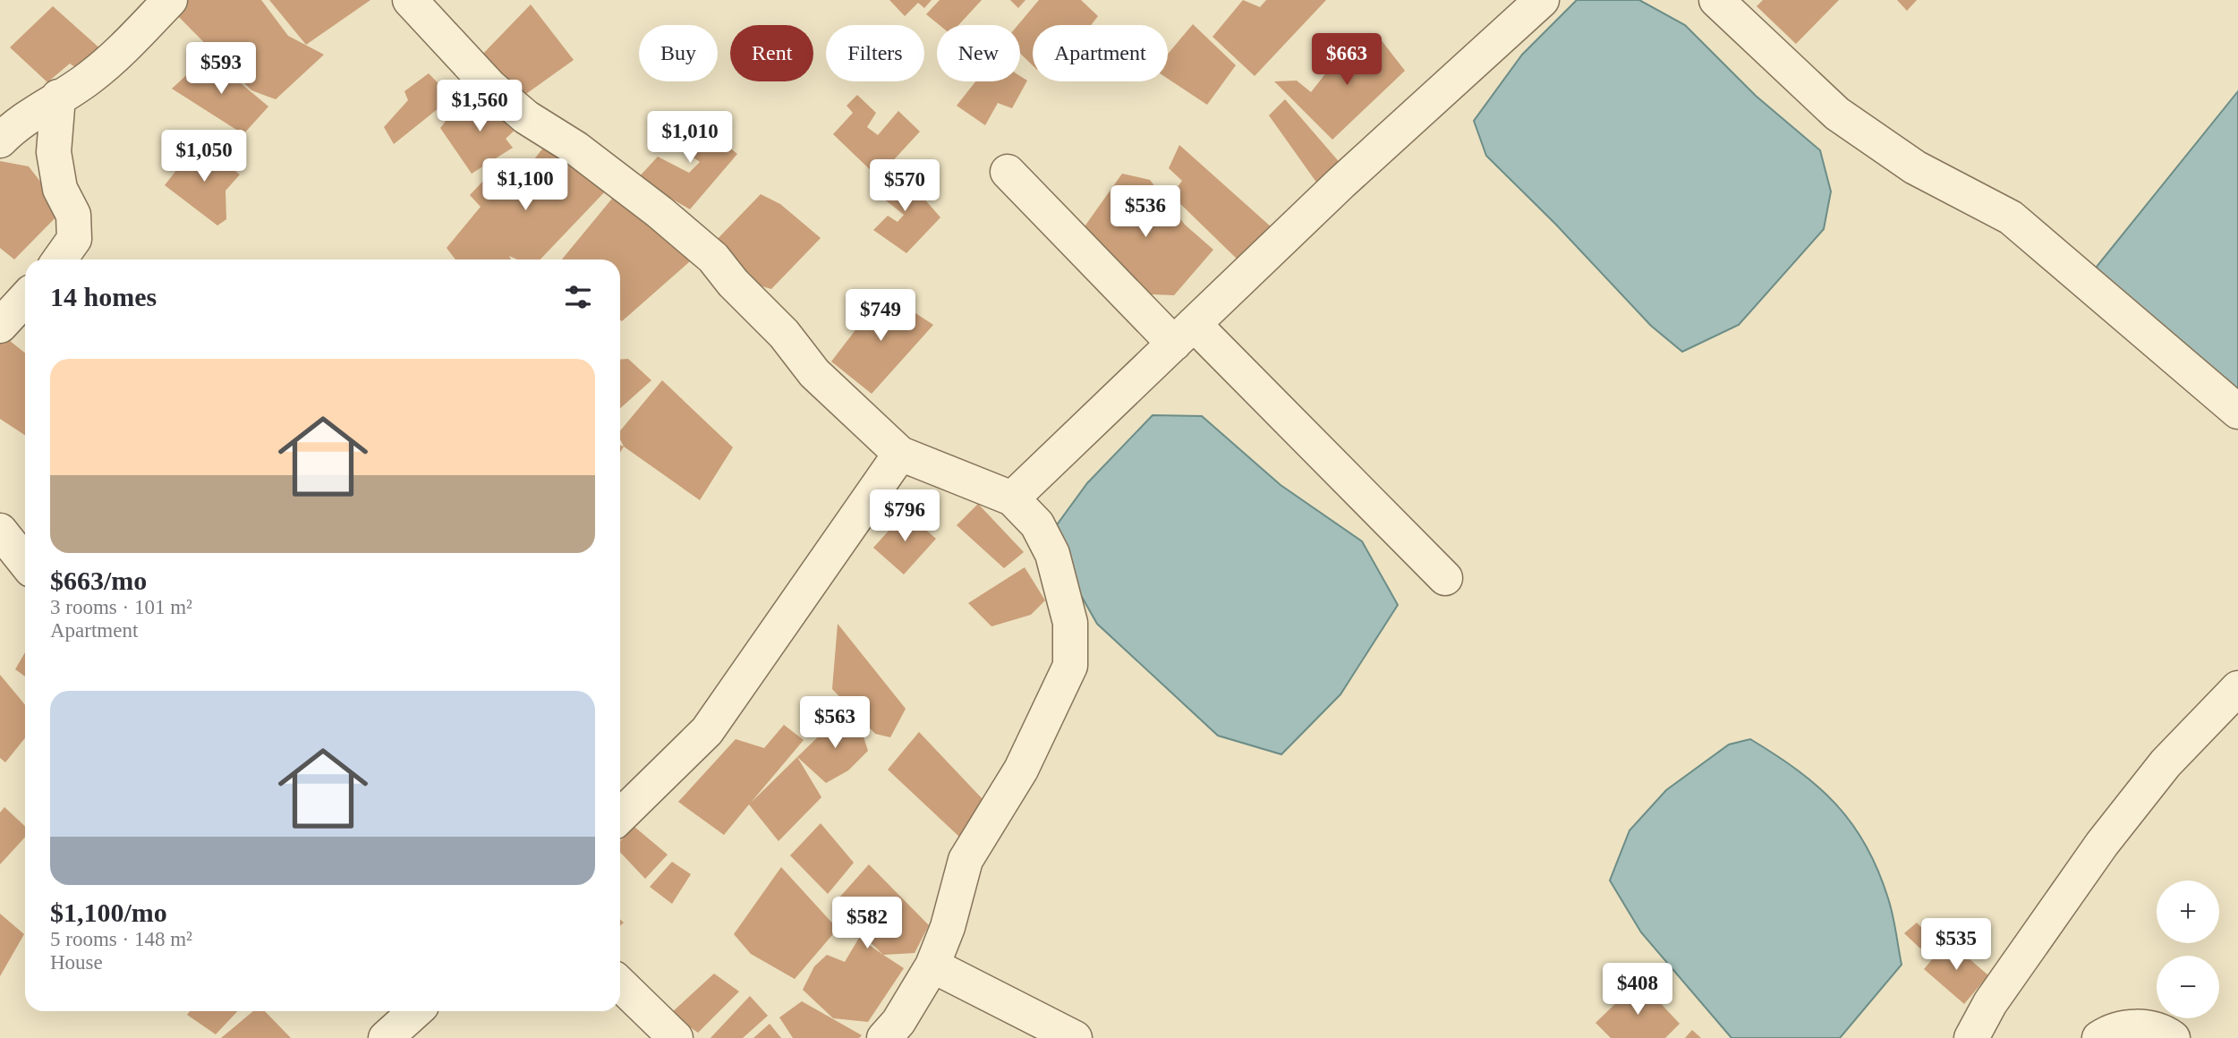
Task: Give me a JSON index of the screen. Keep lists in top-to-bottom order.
{
  "page": {
    "chip": [
      "Buy",
      "Rent",
      "Filters",
      "New",
      "Apartment"
    ],
    "price": [
      "$663",
      "$593",
      "$1,560",
      "$1,010",
      "$1,050",
      "$1,100",
      "$570",
      "$536",
      "$749",
      "$796",
      "$563",
      "$582",
      "$535",
      "$408"
    ],
    "heading": "14 homes",
    "list": [
      {
        "name": "$663/mo",
        "note": "3 rooms · 101 m² · Apartment"
      },
      {
        "name": "$1,100/mo",
        "note": "5 rooms · 148 m² · House"
      }
    ],
    "map_buttons": ["+", "−"]
  }
}
